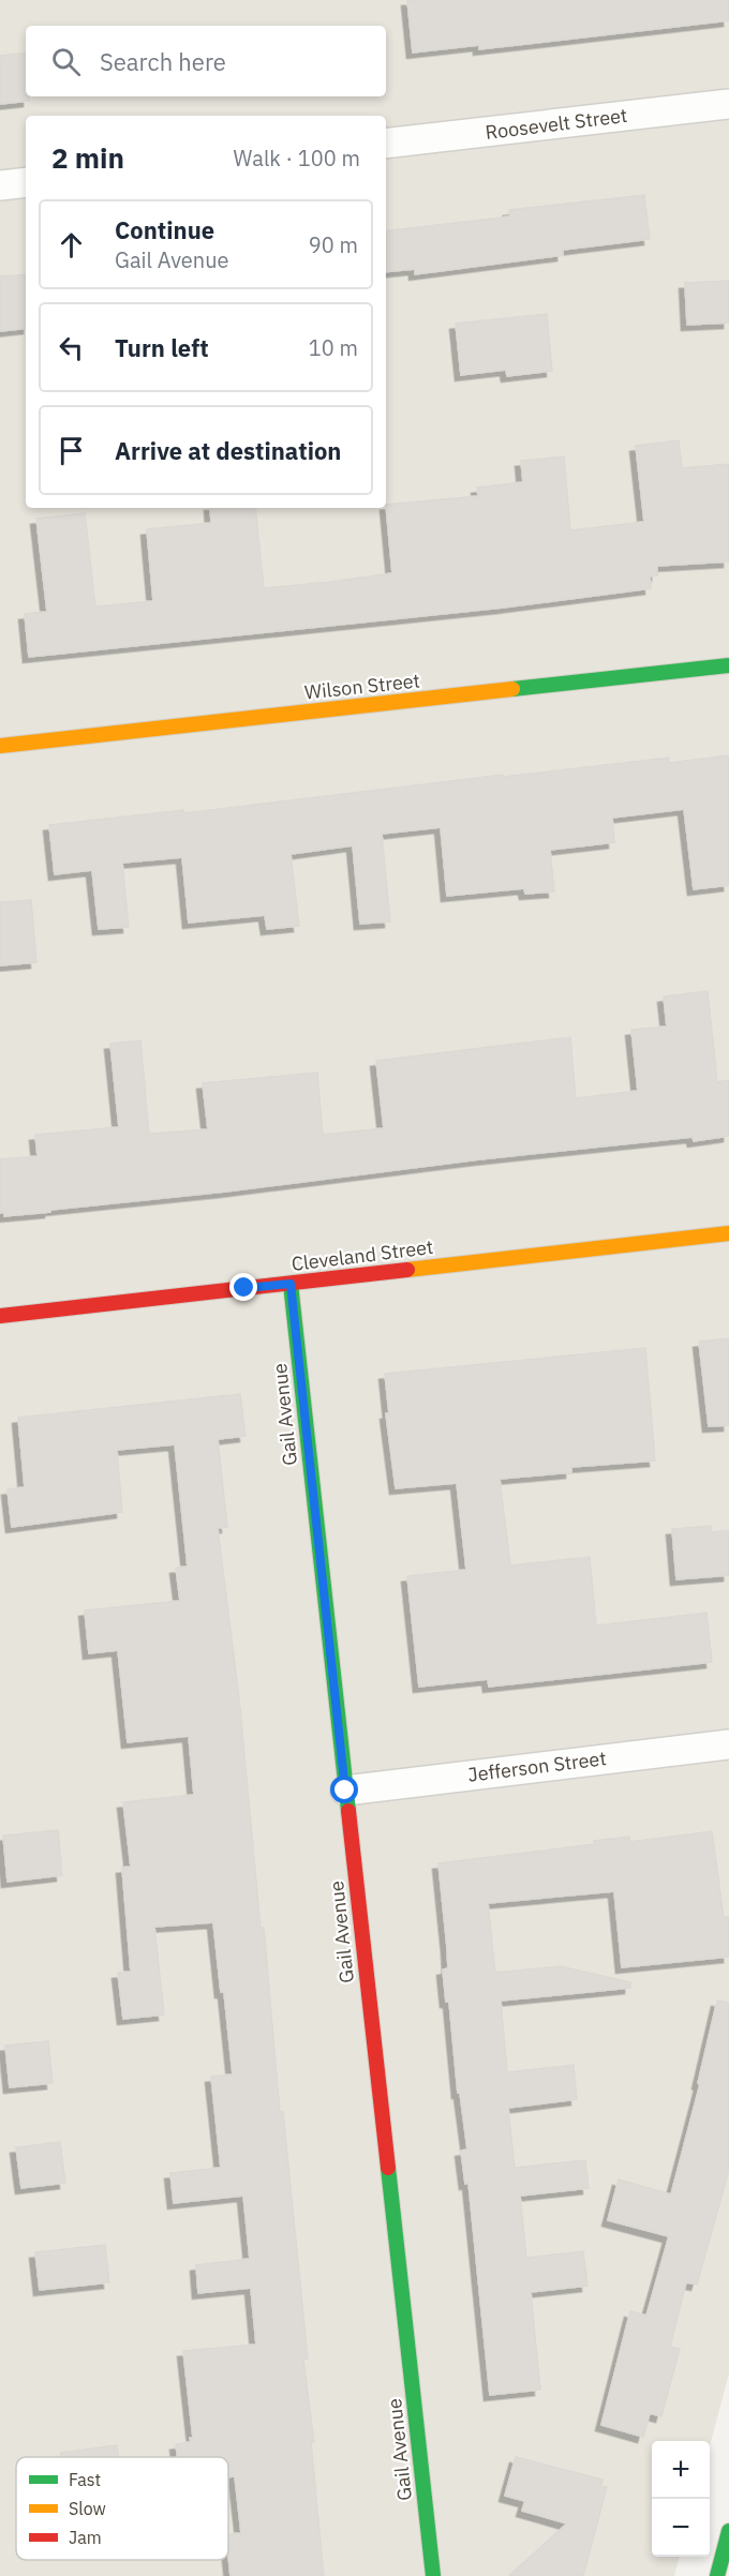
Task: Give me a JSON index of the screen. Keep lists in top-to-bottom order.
{
  "streets": {
    "street": [
      "Roosevelt Street",
      "Wilson Street",
      "Cleveland Street",
      "Gail Avenue",
      "Jefferson Street"
    ]
  },
  "crossings": [
    ["Cleveland Street", "Gail Avenue"],
    ["Gail Avenue", "Jefferson Street"]
  ],
  "legend": ["Fast", "Slow", "Jam"],
  "page": {
    "search": "Search here",
    "heading": ["2 min", "Walk · 100 m"],
    "list": [
      ["Continue", "Gail Avenue", "90 m"],
      ["Turn left", "10 m"],
      "Arrive at destination"
    ],
    "map_buttons": ["+", "−"]
  }
}
